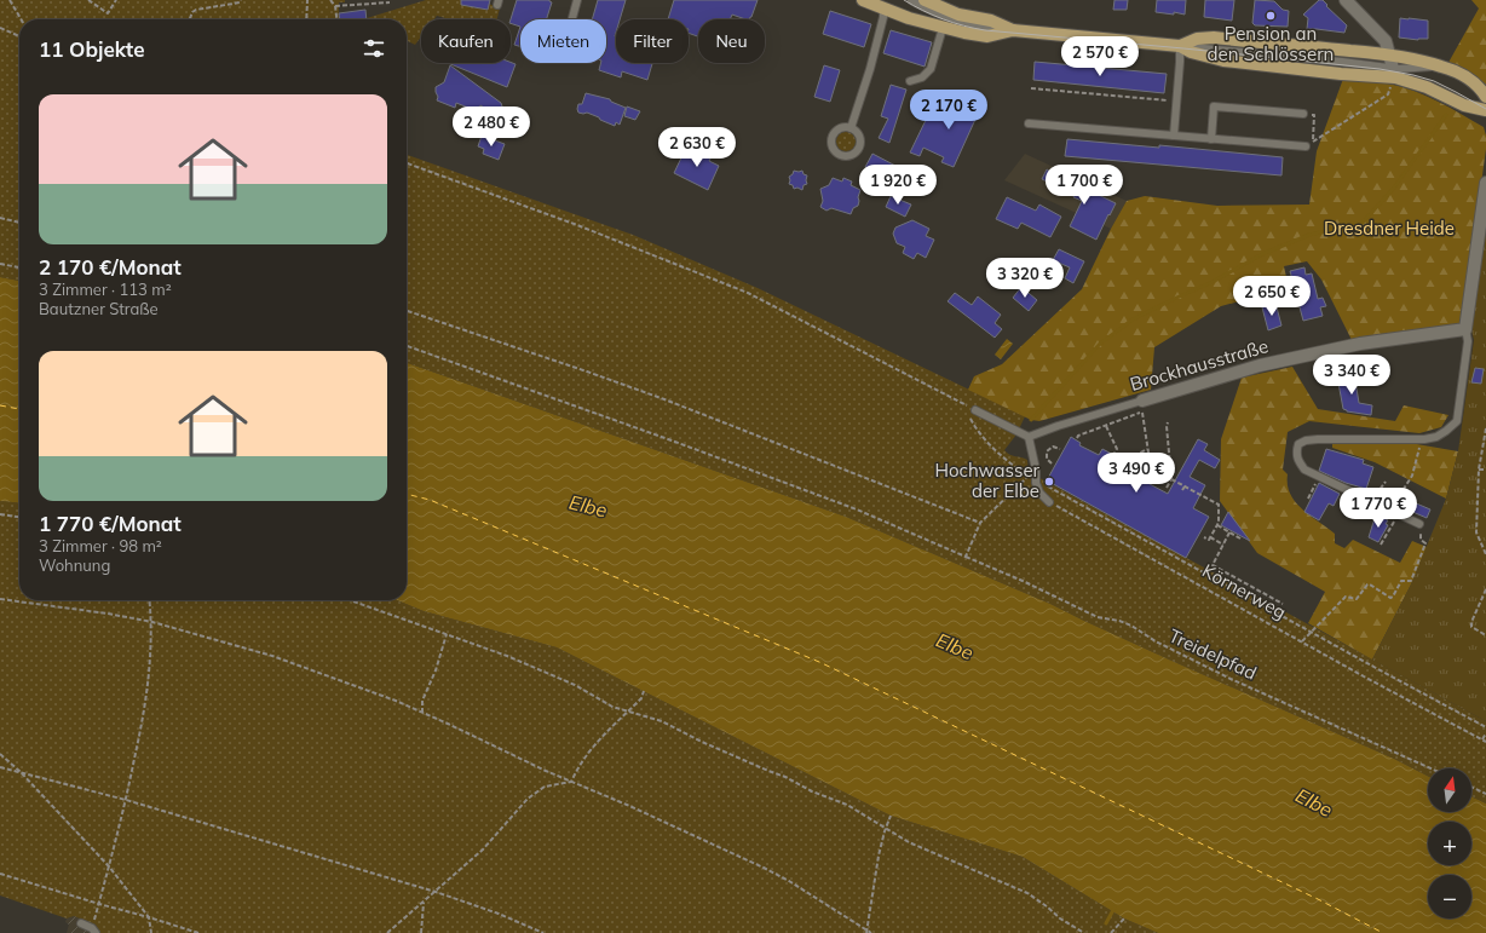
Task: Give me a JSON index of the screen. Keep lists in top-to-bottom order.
{
  "streets": {
    "street": ["Brockhausstraße"],
    "path": ["Körnerweg", "Treidelpfad"]
  },
  "water": ["Elbe"],
  "parks": ["Dresdner Heide"],
  "places": ["Pension an den Schlössern", "Hochwasser der Elbe"],
  "north": "top",
  "page": {
    "chip": [
      "Kaufen",
      "Mieten",
      "Filter",
      "Neu"
    ],
    "heading": "11 Objekte",
    "price": [
      "2 570 €",
      "2 170 €",
      "2 480 €",
      "2 630 €",
      "1 920 €",
      "1 700 €",
      "3 320 €",
      "2 650 €",
      "3 340 €",
      "3 490 €",
      "1 770 €"
    ],
    "list": [
      {
        "name": "2 170 €/Monat",
        "note": "3 Zimmer · 113 m² · Bautzner Straße"
      },
      {
        "name": "1 770 €/Monat",
        "note": "3 Zimmer · 98 m² · Wohnung"
      }
    ],
    "map_buttons": ["+", "−"]
  }
}
